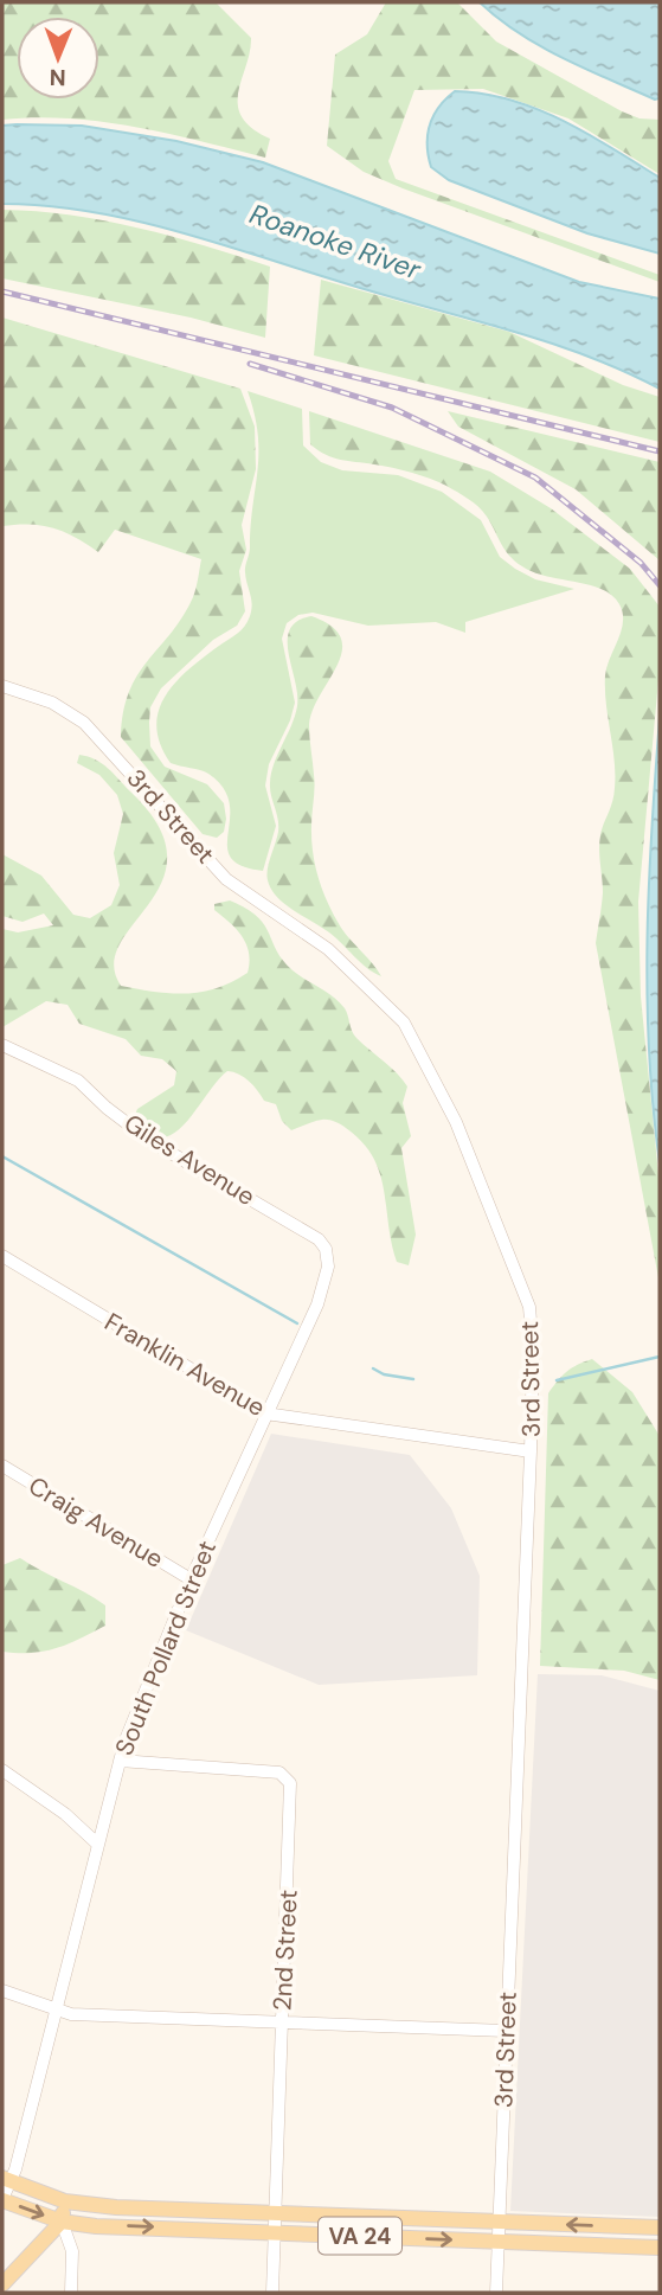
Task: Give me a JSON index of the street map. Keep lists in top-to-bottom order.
{
  "streets": {
    "main road": ["VA 24"],
    "street": [
      "3rd Street",
      "Giles Avenue",
      "Franklin Avenue",
      "Craig Avenue",
      "South Pollard Street",
      "2nd Street"
    ]
  },
  "crossings": [
    ["3rd Street", "Franklin Avenue"],
    ["3rd Street", "VA 24"],
    ["Giles Avenue", "South Pollard Street"],
    ["Franklin Avenue", "South Pollard Street"],
    ["Craig Avenue", "South Pollard Street"],
    ["South Pollard Street", "2nd Street"],
    ["South Pollard Street", "VA 24"],
    ["2nd Street", "VA 24"]
  ],
  "water": ["Roanoke River"],
  "north": "bottom"
}
